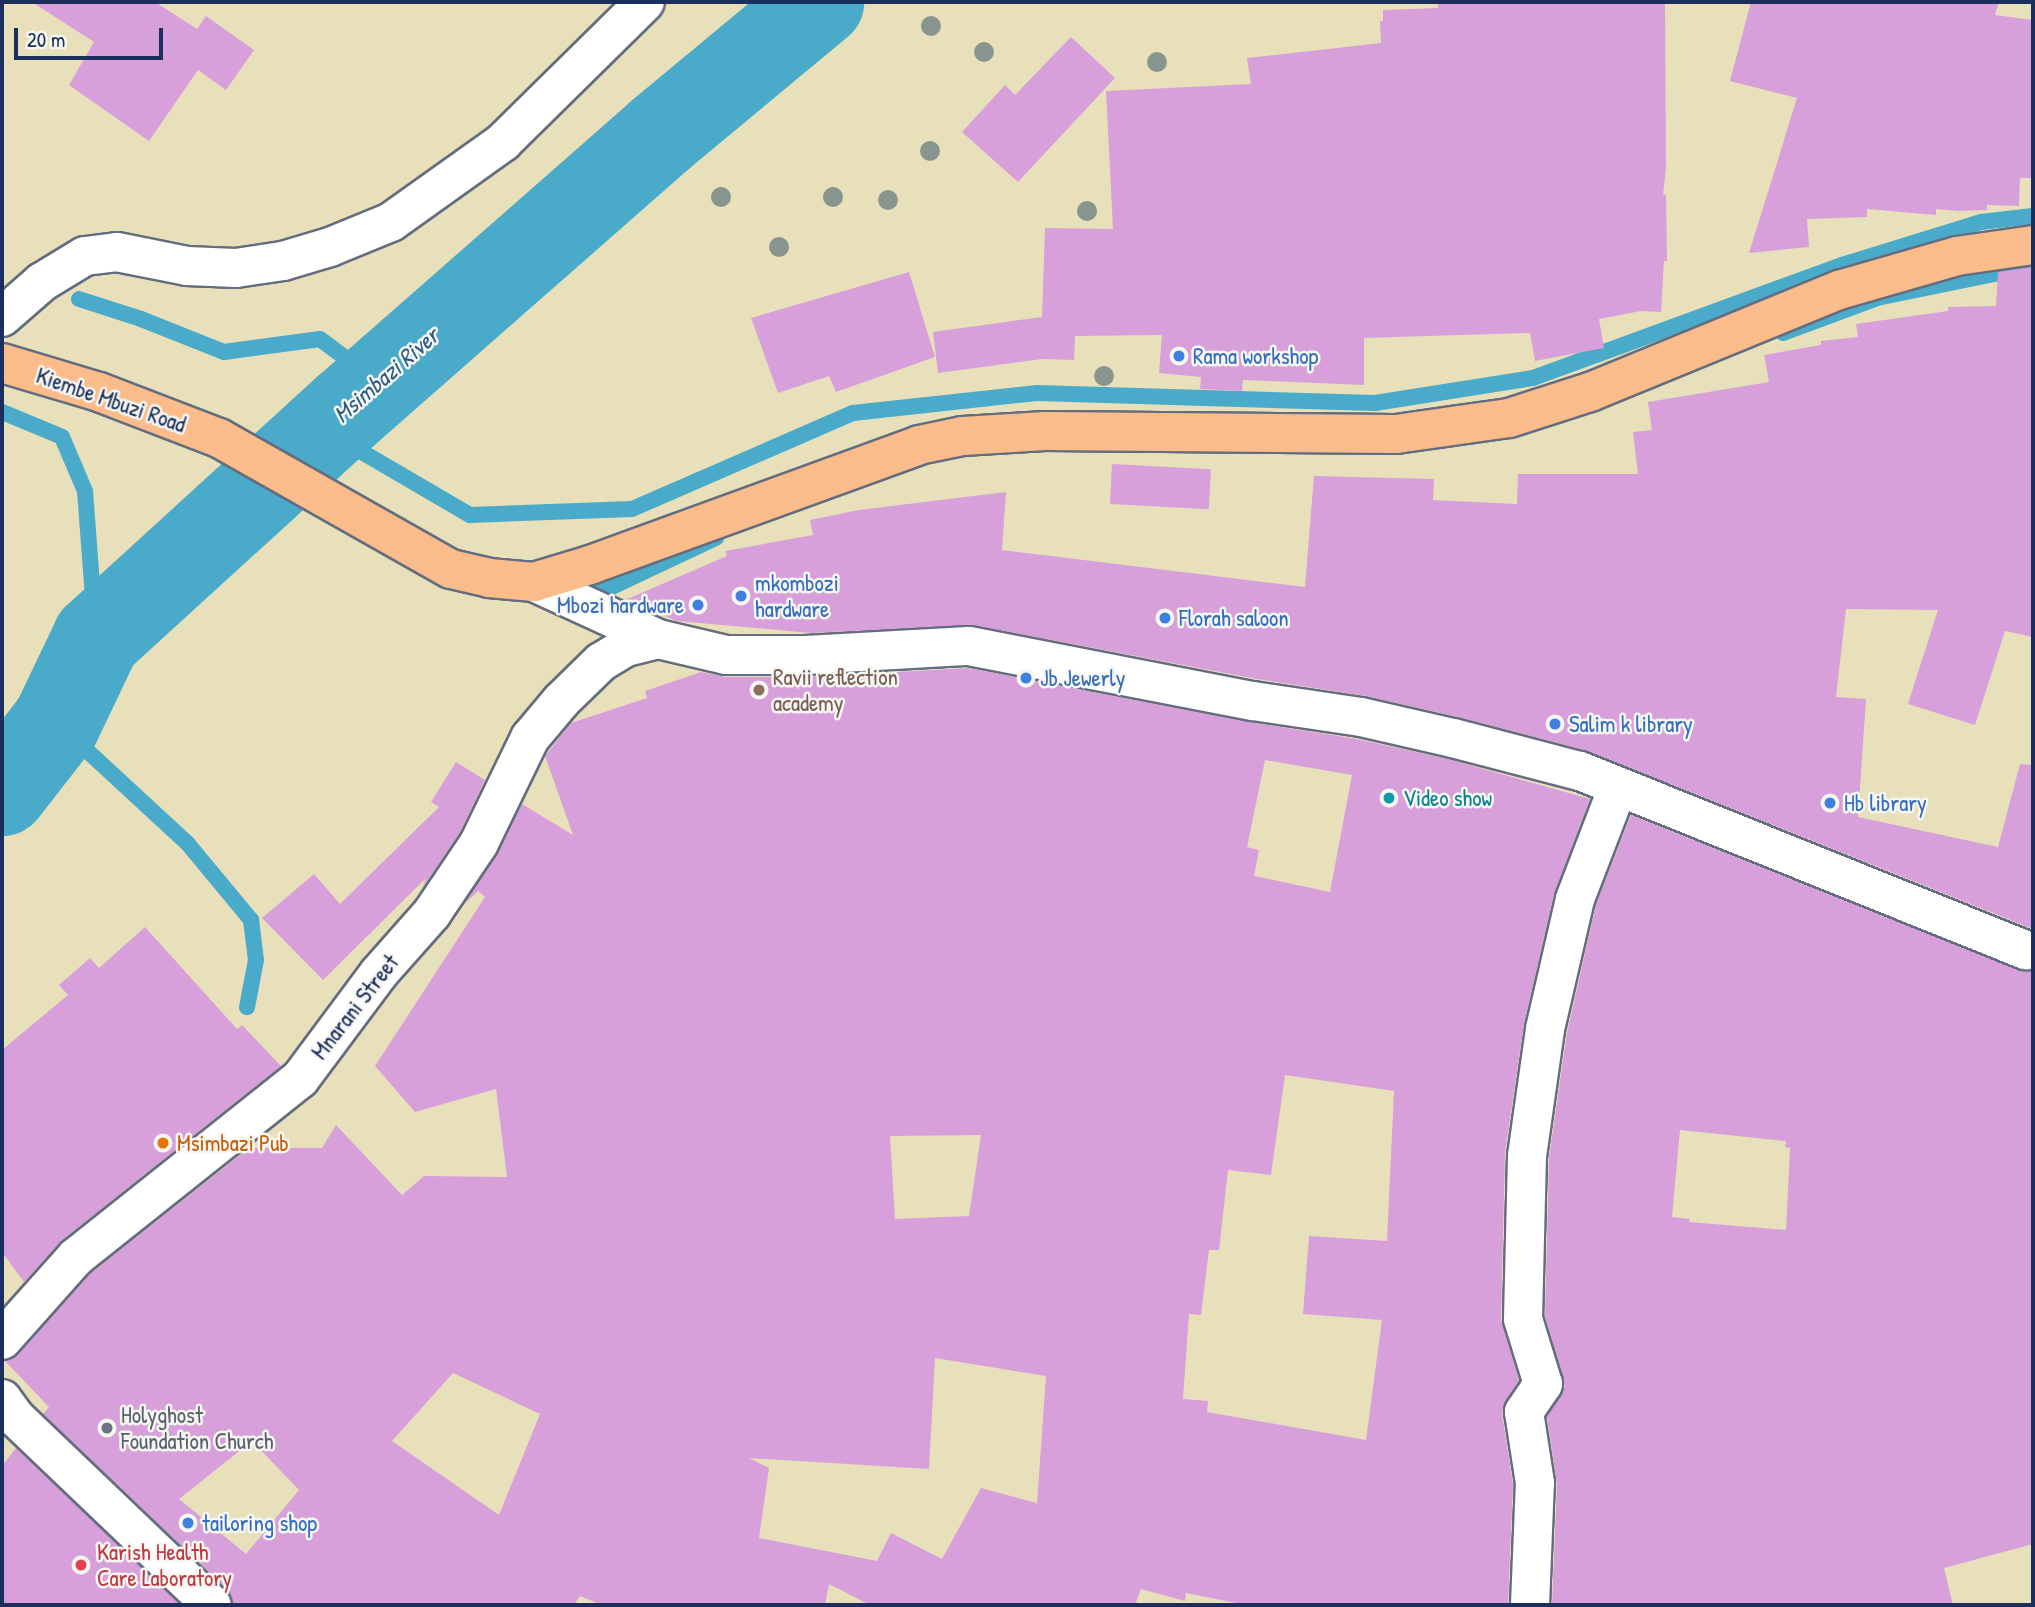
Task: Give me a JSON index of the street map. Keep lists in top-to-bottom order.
{
  "streets": {
    "main road": ["Kiembe Mbuzi Road"],
    "street": ["Mnarani Street"]
  },
  "water": ["Msimbazi River"],
  "places": [
    "Rama workshop",
    "mkombozi hardware",
    "Mbozi hardware",
    "Florah saloon",
    "Jb Jewerly",
    "Ravii reflection academy",
    "Salim k library",
    "Video show",
    "Hb library",
    "Msimbazi Pub",
    "Holyghost Foundation Church",
    "tailoring shop",
    "Karish Health Care Laboratory"
  ],
  "scale_bar": "20 m"
}
